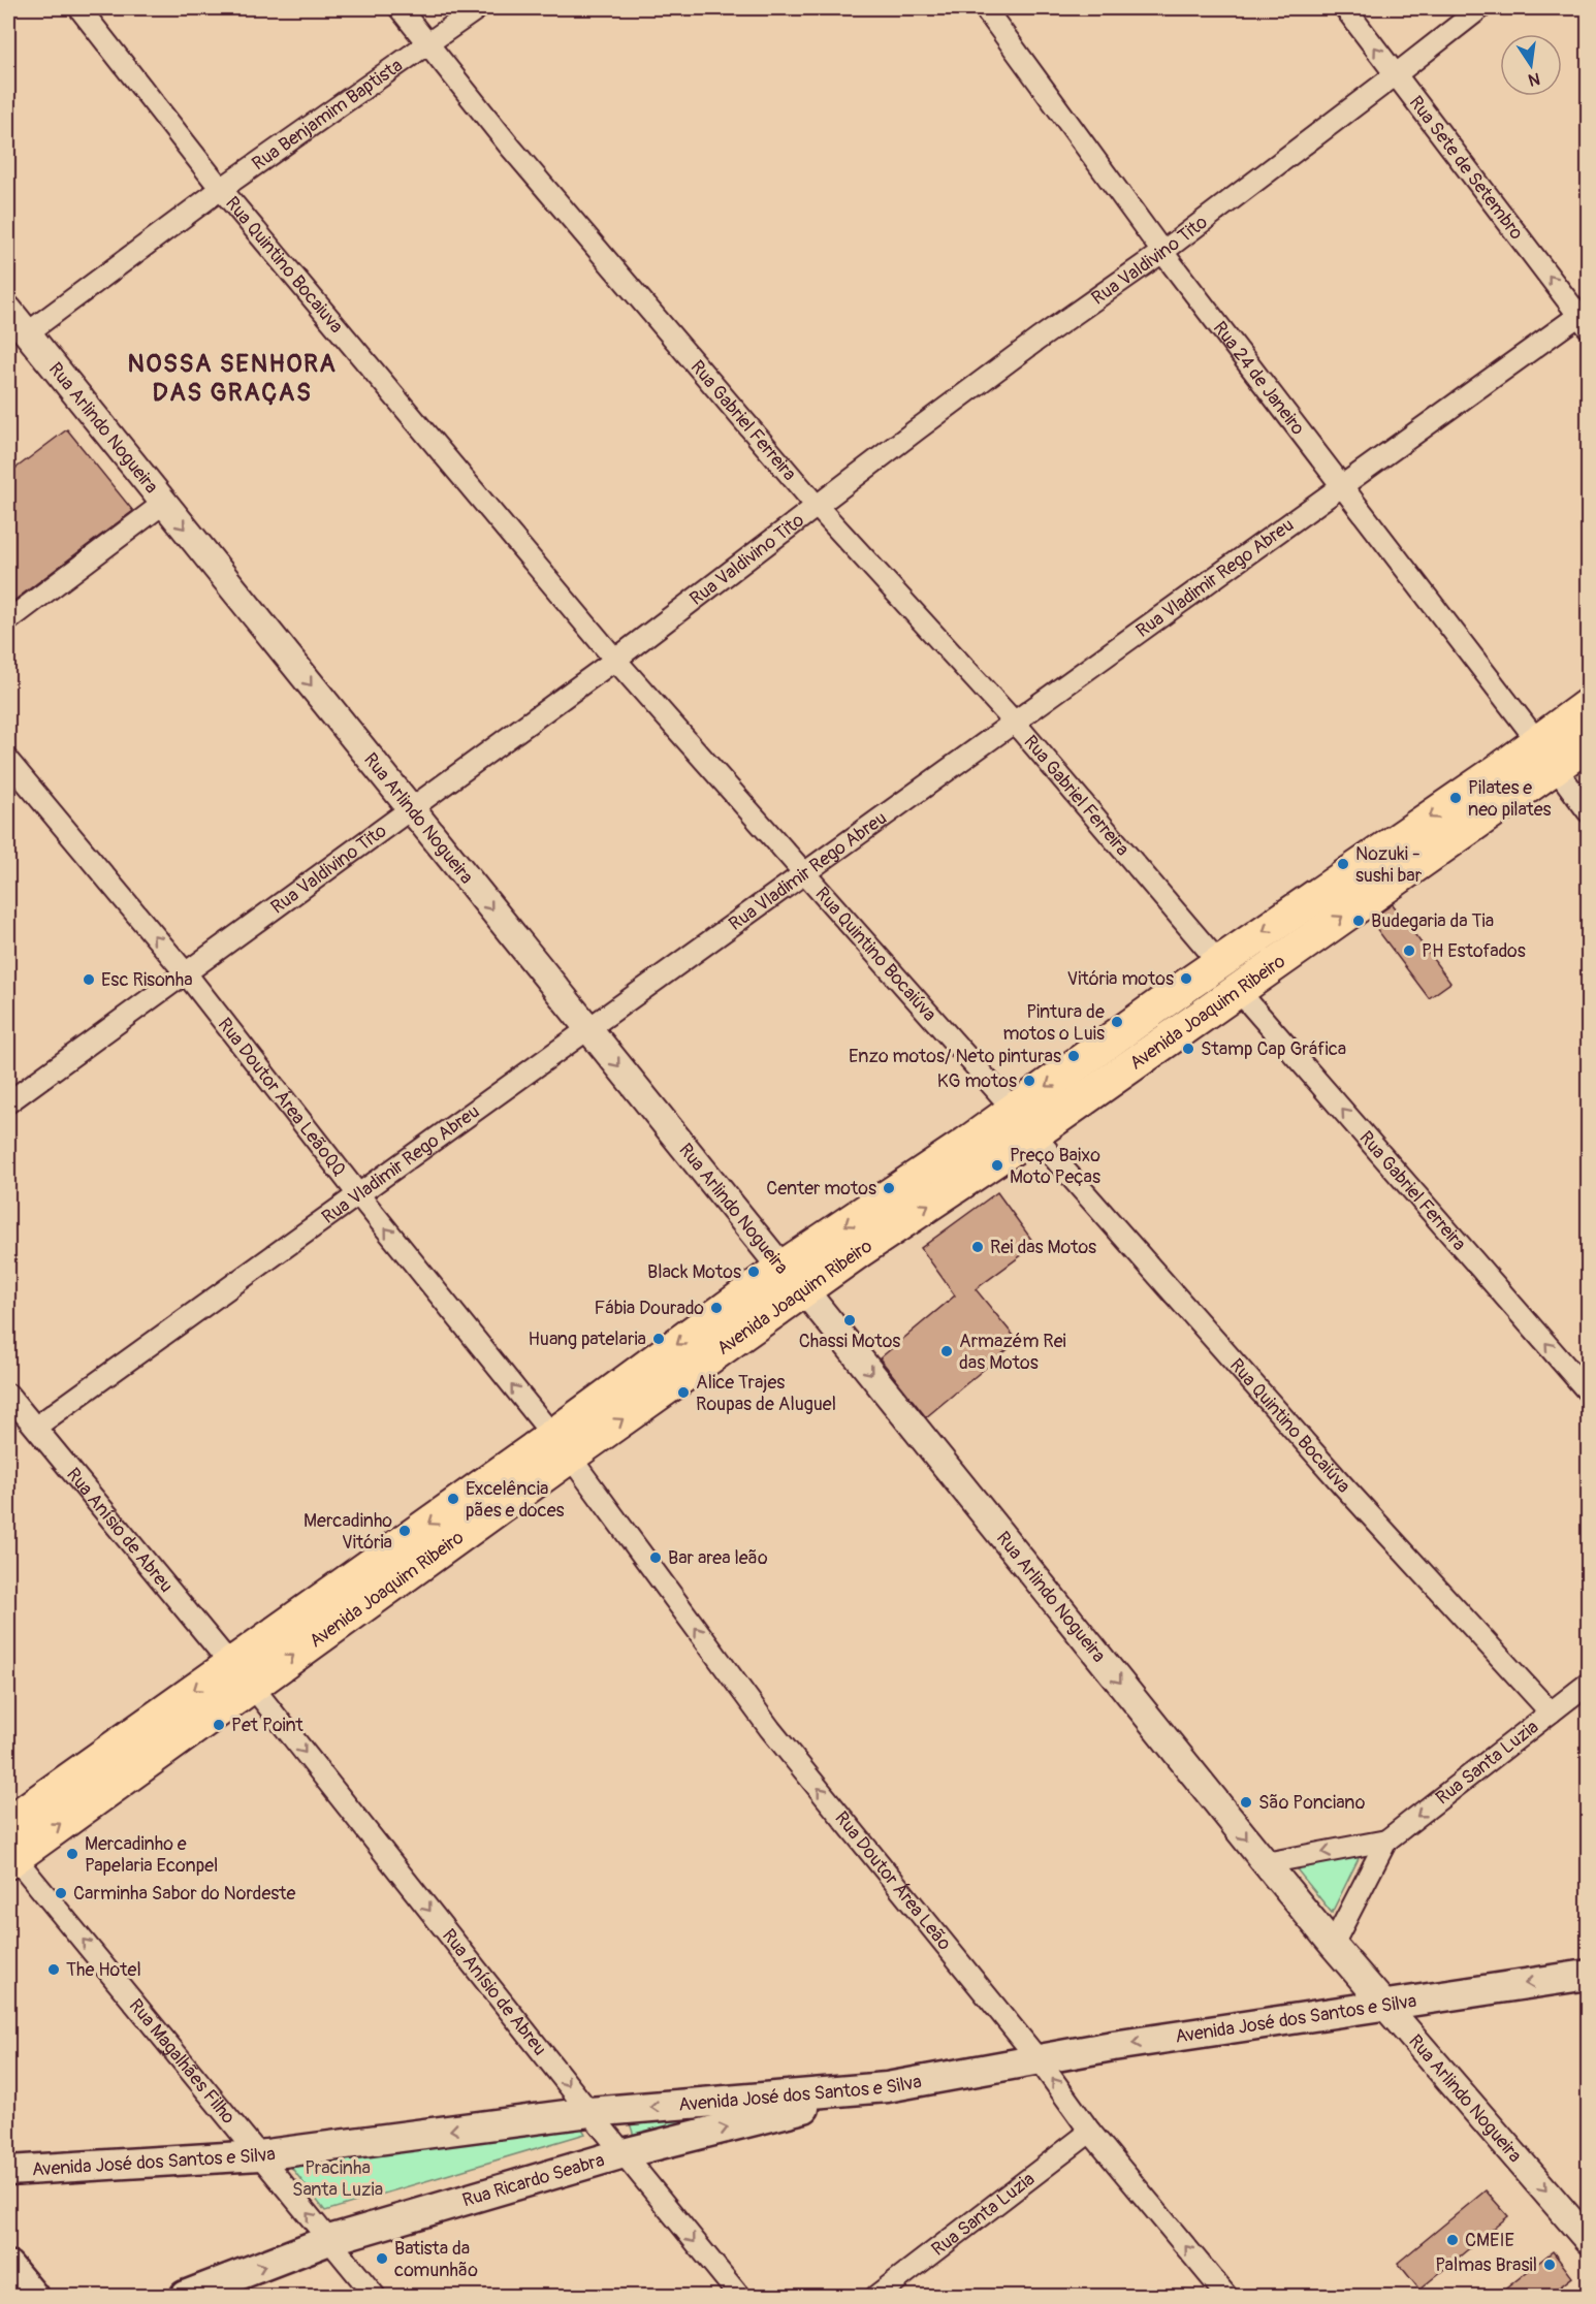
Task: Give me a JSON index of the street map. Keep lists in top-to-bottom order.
{
  "streets": {
    "main road": ["Avenida Joaquim Ribeiro", "Avenida José dos Santos e Silva", "Rua Ricardo Seabra"],
    "street": [
      "Rua Benjamim Baptista",
      "Rua Sete de Setembro",
      "Rua Valdivino Tito",
      "Rua Quintino Bocaiuva",
      "Rua 24 de Janeiro",
      "Rua Gabriel Ferreira",
      "Rua Arlindo Nogueira",
      "Rua Vladimir Rego Abreu",
      "Rua Quintino Bocaiúva",
      "Rua Doutor Área LeãoQQ",
      "Rua Anísio de Abreu",
      "Rua Santa Luzia",
      "Rua Doutor Área Leão",
      "Rua Magalhães Filho"
    ]
  },
  "crossings": [
    ["Rua Benjamim Baptista", "Rua Quintino Bocaiuva"],
    ["Rua Benjamim Baptista", "Rua Gabriel Ferreira"],
    ["Rua Benjamim Baptista", "Rua Arlindo Nogueira"],
    ["Rua Sete de Setembro", "Rua Valdivino Tito"],
    ["Rua Sete de Setembro", "Rua Vladimir Rego Abreu"],
    ["Rua Valdivino Tito", "Rua Quintino Bocaiuva"],
    ["Rua Valdivino Tito", "Rua 24 de Janeiro"],
    ["Rua Valdivino Tito", "Rua Gabriel Ferreira"],
    ["Rua Valdivino Tito", "Rua Arlindo Nogueira"],
    ["Rua Valdivino Tito", "Rua Quintino Bocaiúva"],
    ["Rua Valdivino Tito", "Rua Doutor Área LeãoQQ"],
    ["Rua Quintino Bocaiuva", "Rua Quintino Bocaiúva"],
    ["Rua 24 de Janeiro", "Rua Vladimir Rego Abreu"],
    ["Rua 24 de Janeiro", "Avenida Joaquim Ribeiro"],
    ["Rua Gabriel Ferreira", "Rua Vladimir Rego Abreu"],
    ["Rua Gabriel Ferreira", "Avenida Joaquim Ribeiro"],
    ["Rua Arlindo Nogueira", "Rua Vladimir Rego Abreu"],
    ["Rua Arlindo Nogueira", "Avenida Joaquim Ribeiro"],
    ["Rua Arlindo Nogueira", "Rua Santa Luzia"],
    ["Rua Arlindo Nogueira", "Avenida José dos Santos e Silva"],
    ["Rua Vladimir Rego Abreu", "Rua Quintino Bocaiúva"],
    ["Rua Vladimir Rego Abreu", "Rua Doutor Área LeãoQQ"],
    ["Rua Vladimir Rego Abreu", "Rua Anísio de Abreu"],
    ["Rua Quintino Bocaiúva", "Avenida Joaquim Ribeiro"],
    ["Rua Quintino Bocaiúva", "Rua Santa Luzia"],
    ["Avenida Joaquim Ribeiro", "Rua Doutor Área LeãoQQ"],
    ["Avenida Joaquim Ribeiro", "Rua Anísio de Abreu"],
    ["Avenida Joaquim Ribeiro", "Rua Doutor Área Leão"],
    ["Avenida Joaquim Ribeiro", "Rua Magalhães Filho"],
    ["Rua Doutor Área LeãoQQ", "Rua Doutor Área Leão"],
    ["Rua Anísio de Abreu", "Avenida José dos Santos e Silva"],
    ["Rua Anísio de Abreu", "Rua Ricardo Seabra"],
    ["Rua Santa Luzia", "Rua Doutor Área Leão"],
    ["Rua Doutor Área Leão", "Avenida José dos Santos e Silva"],
    ["Avenida José dos Santos e Silva", "Rua Magalhães Filho"],
    ["Avenida José dos Santos e Silva", "Rua Ricardo Seabra"],
    ["Rua Magalhães Filho", "Rua Ricardo Seabra"]
  ],
  "one_way": [
    "Rua Sete de Setembro",
    "Rua Arlindo Nogueira",
    "Rua Doutor Área LeãoQQ",
    "Rua Anísio de Abreu",
    "Rua Santa Luzia",
    "Rua Doutor Área Leão",
    "Avenida José dos Santos e Silva",
    "Rua Magalhães Filho",
    "Rua Ricardo Seabra"
  ],
  "districts": ["NOSSA SENHORA DAS GRAÇAS"],
  "parks": ["Pracinha Santa Luzia"],
  "places": [
    "Pilates e neo pilates",
    "Nozuki - sushi bar",
    "Budegaria da Tia",
    "PH Estofados",
    "Vitória motos",
    "Esc Risonha",
    "Pintura de motos o Luis",
    "Stamp Cap Gráfica",
    "Enzo motos/ Neto pinturas",
    "KG motos",
    "Preço Baixo Moto Peças",
    "Center motos",
    "Rei das Motos",
    "Black Motos",
    "Fábia Dourado",
    "Chassi Motos",
    "Huang patelaria",
    "Armazém Rei das Motos",
    "Alice Trajes Roupas de Aluguel",
    "Excelência pães e doces",
    "Mercadinho Vitória",
    "Bar area leão",
    "Pet Point",
    "São Ponciano",
    "Mercadinho e Papelaria Econpel",
    "Carminha Sabor do Nordeste",
    "The Hotel",
    "CMEIE",
    "Batista da comunhão",
    "Palmas Brasil"
  ],
  "north": "bottom"
}
